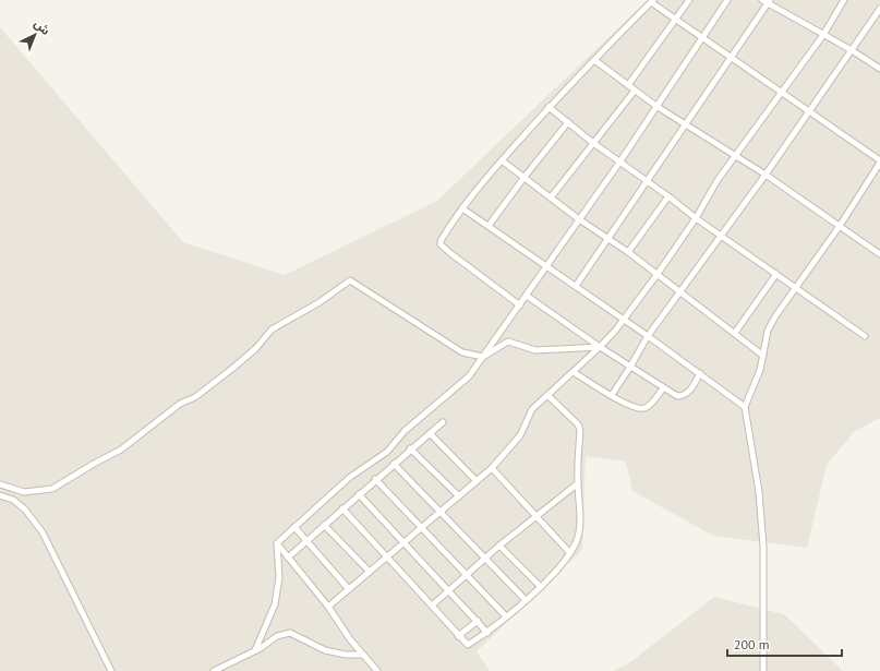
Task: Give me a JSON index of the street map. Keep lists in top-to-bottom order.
{
  "scale_bar": "200 m",
  "north": "top right"
}
